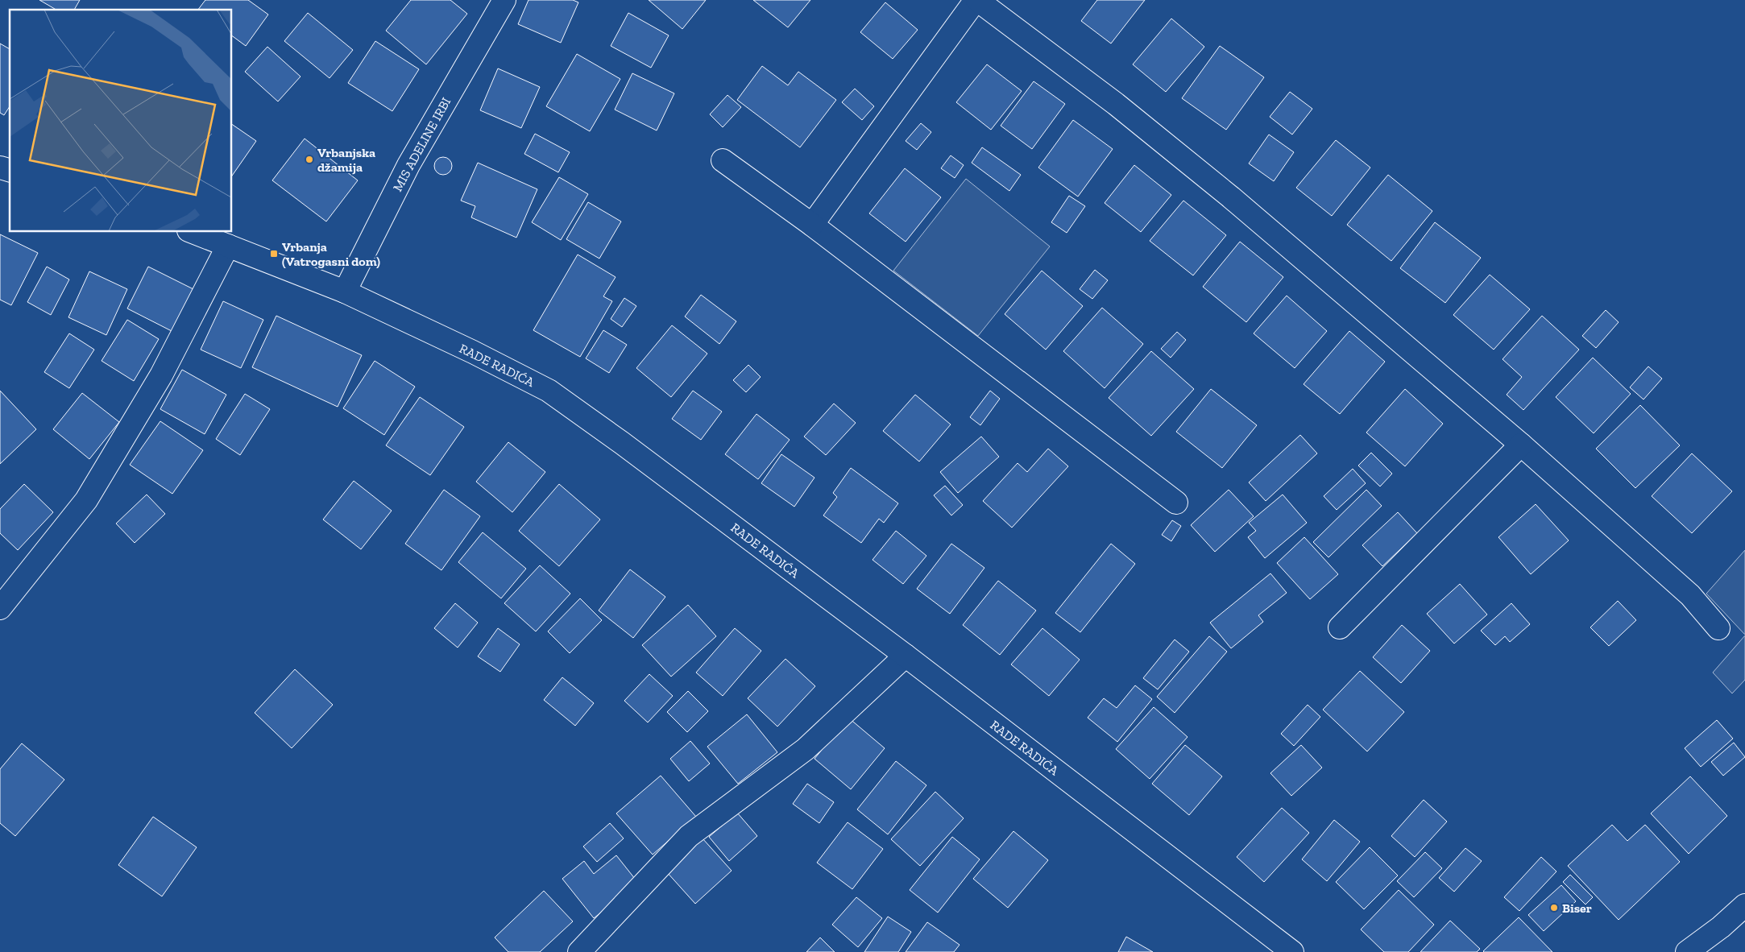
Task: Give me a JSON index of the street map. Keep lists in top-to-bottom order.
{
  "streets": {
    "street": ["MIS ADELINE IRBI", "RADE RADIĆA"]
  },
  "crossings": [
    ["MIS ADELINE IRBI", "RADE RADIĆA"]
  ],
  "places": {
    "other": ["Vrbanjska džamija", "Biser"],
    "transit": ["Vrbanja (Vatrogasni dom)"]
  }
}
